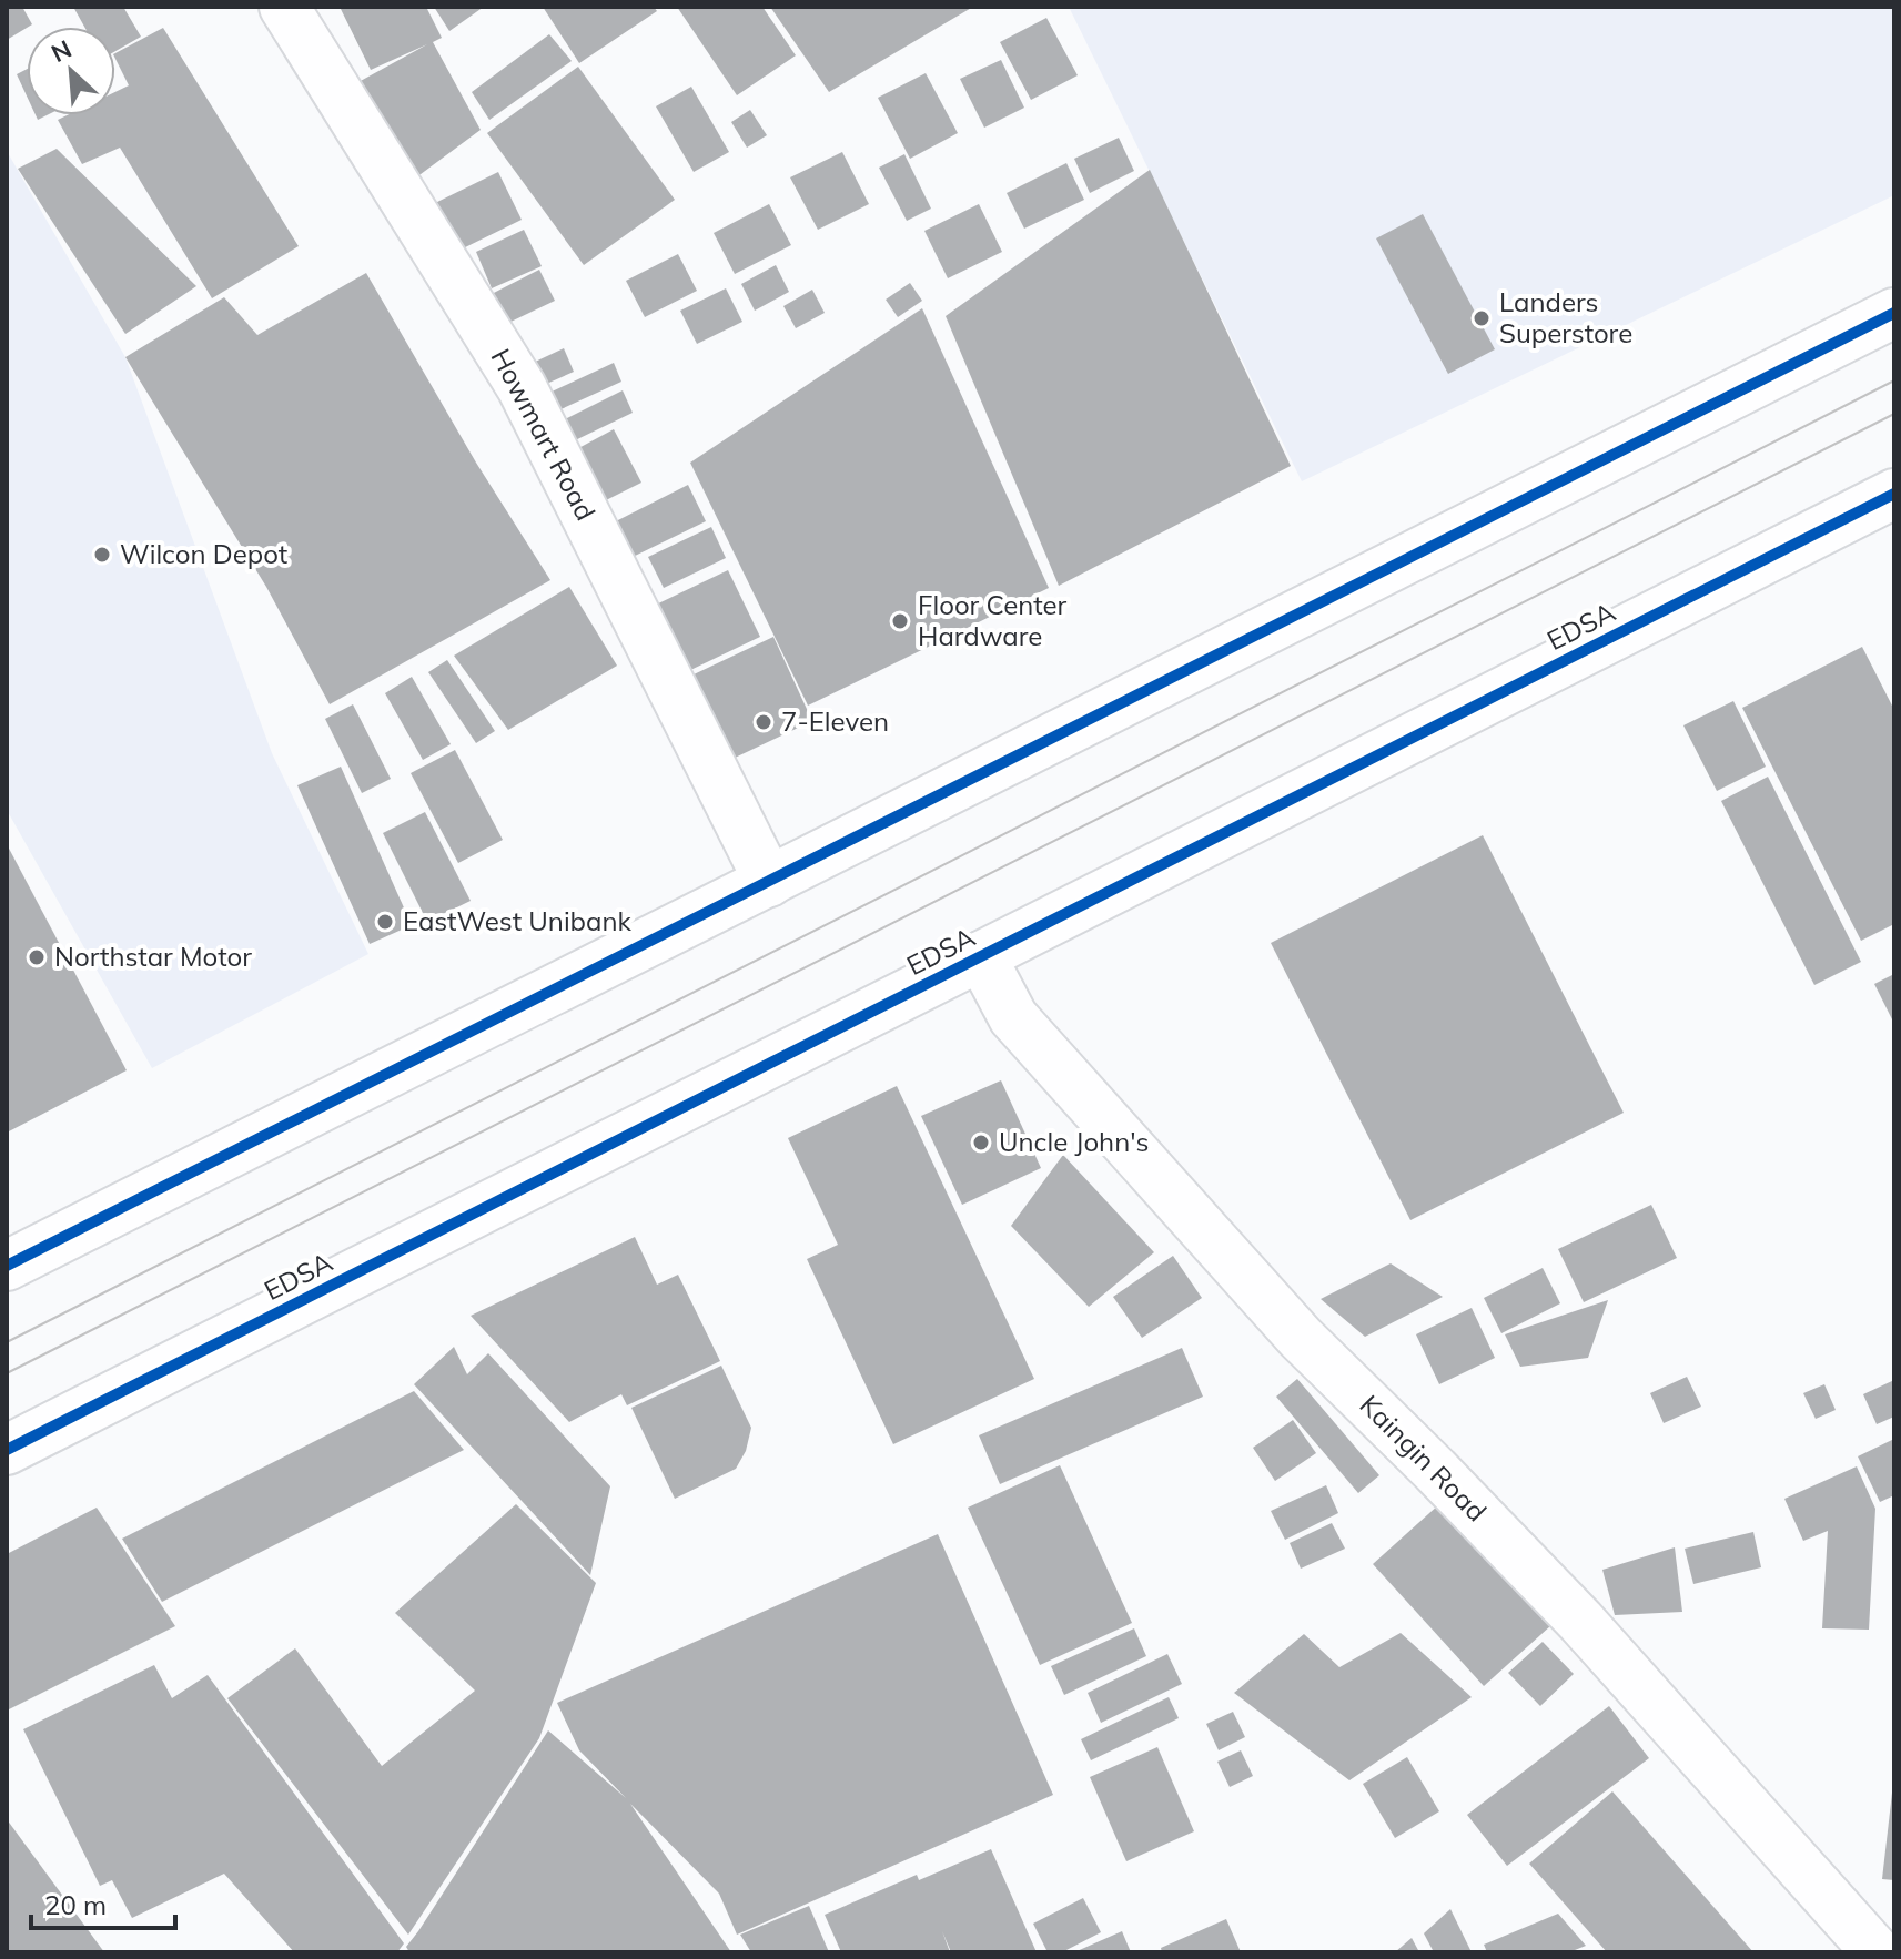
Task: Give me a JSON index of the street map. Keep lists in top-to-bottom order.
{
  "streets": {
    "main road": ["Howmart Road", "EDSA", "Kaingin Road"]
  },
  "crossings": [
    ["EDSA", "Kaingin Road"]
  ],
  "places": [
    "Landers Superstore",
    "Wilcon Depot",
    "Floor Center Hardware",
    "7-Eleven",
    "EastWest Unibank",
    "Northstar Motor",
    "Uncle John's"
  ],
  "scale_bar": "20 m",
  "north": "top left"
}
